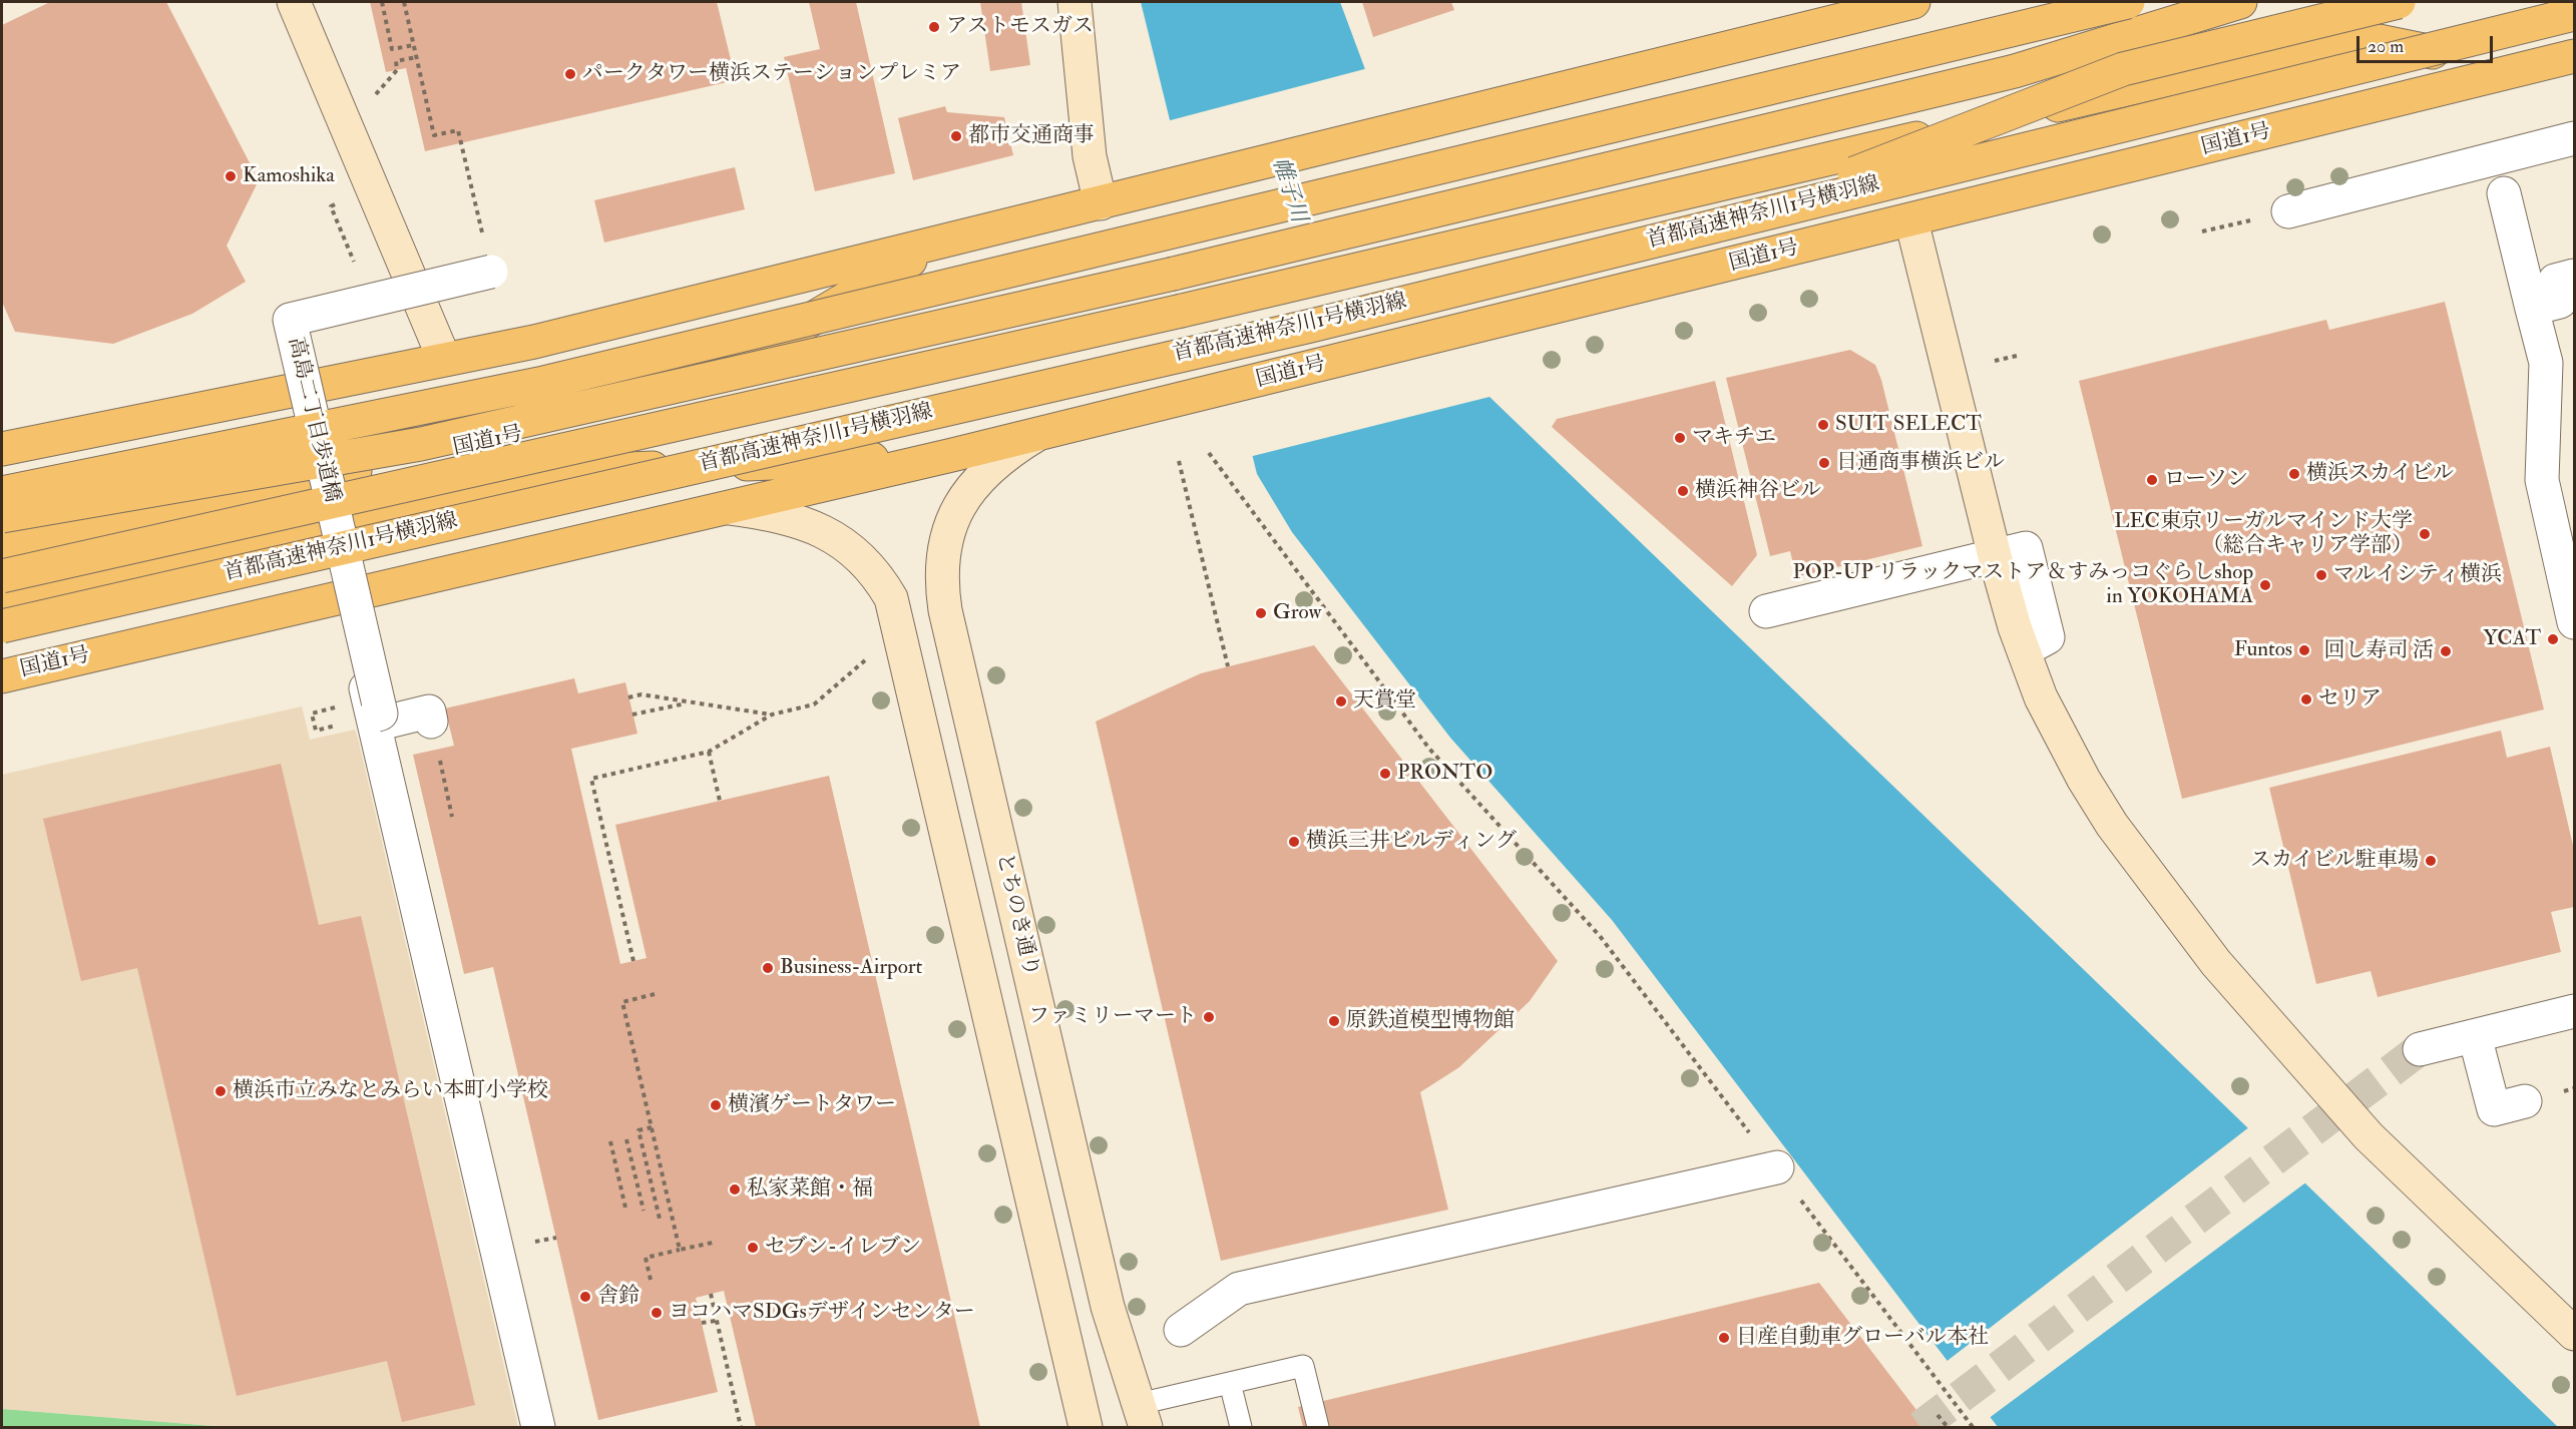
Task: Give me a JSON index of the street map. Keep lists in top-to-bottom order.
{
  "streets": {
    "highway": ["国道1号", "首都高速神奈川1号横羽線"],
    "street": ["高島二丁目歩道橋", "とちのき通り"]
  },
  "crossings": [
    ["国道1号", "とちのき通り"]
  ],
  "water": ["帷子川"],
  "places": [
    "アストモスガス",
    "パークタワー横浜ステーションプレミア",
    "都市交通商事",
    "Kamoshika",
    "SUIT SELECT",
    "マキチエ",
    "日通商事横浜ビル",
    "横浜スカイビル",
    "ローソン",
    "横浜神谷ビル",
    "LEC東京リーガルマインド大学 （総合キャリア学部）",
    "マルイシティ横浜",
    "POP-UP リラックマストア＆すみっコぐらしshop in YOKOHAMA",
    "Grow",
    "YCAT",
    "Funtos",
    "回し寿司 活",
    "セリア",
    "天賞堂",
    "PRONTO",
    "横浜三井ビルディング",
    "スカイビル駐車場",
    "Business-Airport",
    "ファミリーマート",
    "原鉄道模型博物館",
    "横浜市立みなとみらい本町小学校",
    "横濱ゲートタワー",
    "私家菜館・福",
    "セブン-イレブン",
    "舎鈴",
    "ヨコハマSDGsデザインセンター",
    "日産自動車グローバル本社"
  ],
  "scale_bar": "20 m"
}
